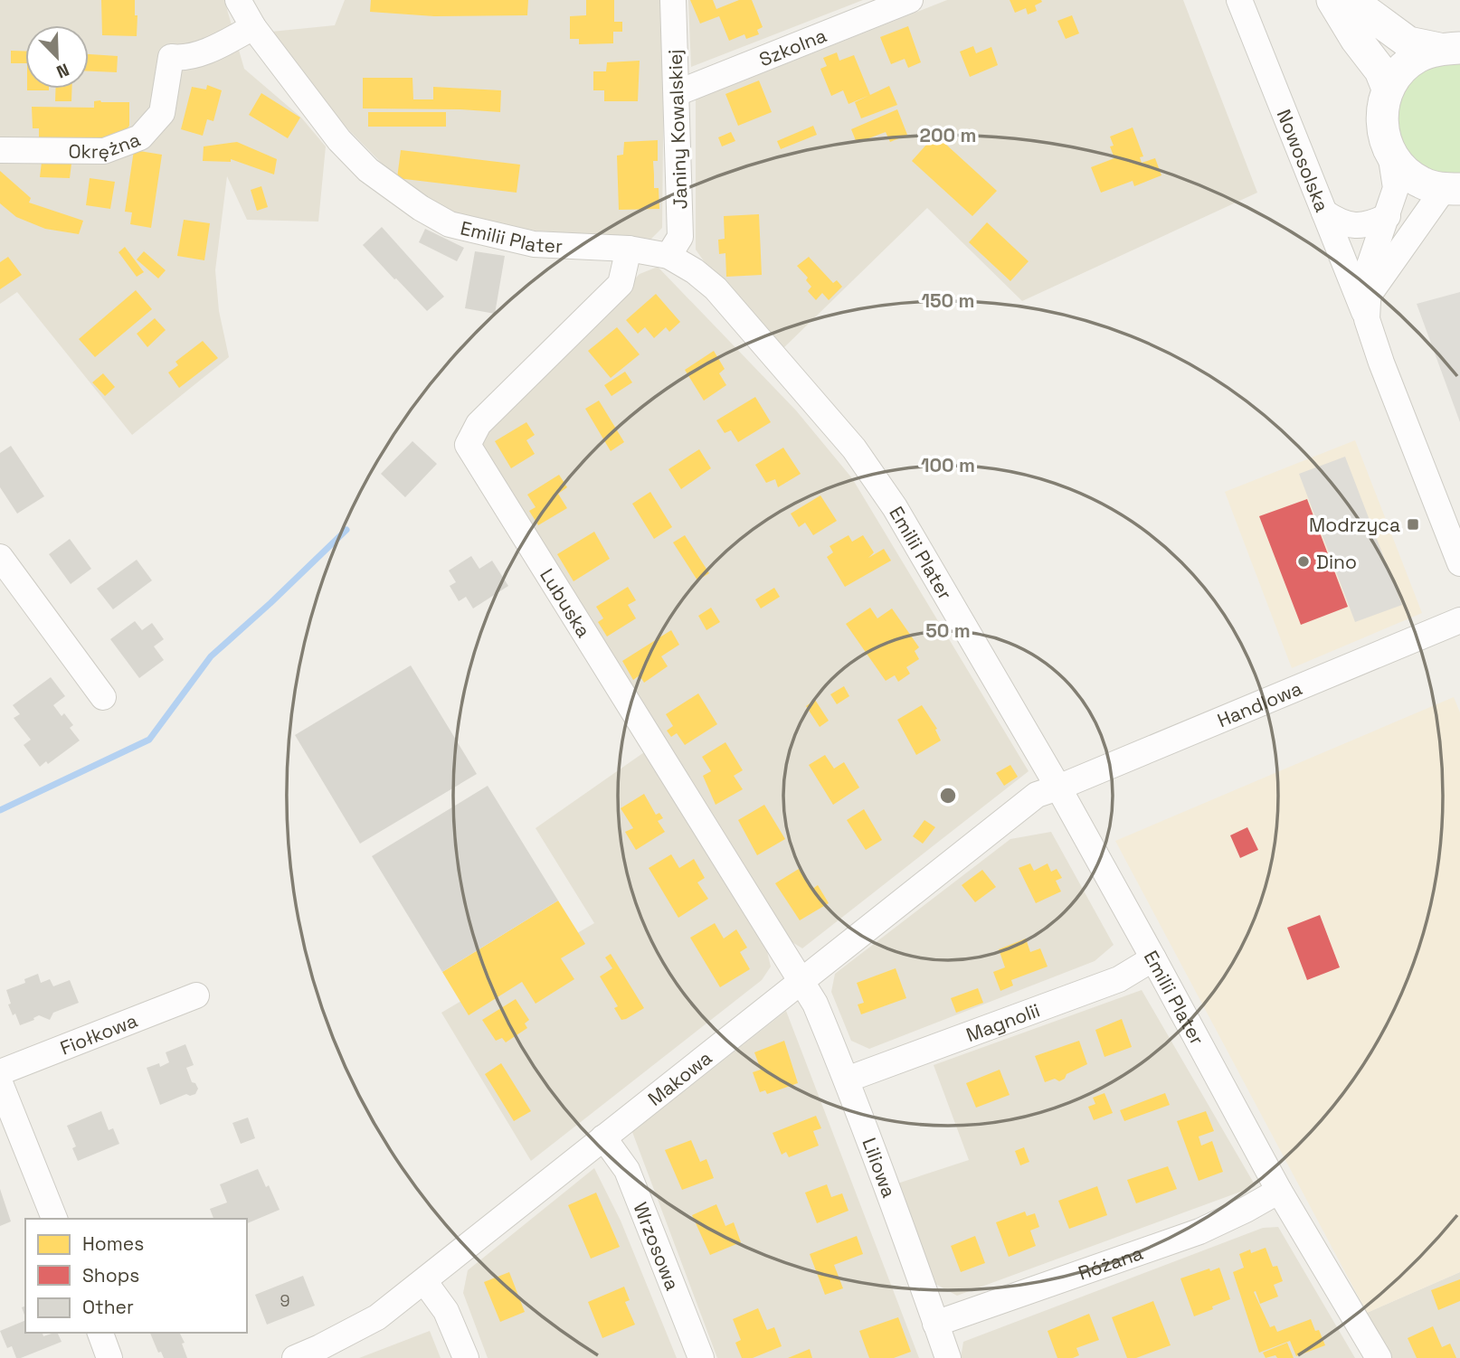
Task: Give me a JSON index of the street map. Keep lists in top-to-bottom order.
{
  "streets": {
    "street": [
      "Szkolna",
      "Janiny Kowalskiej",
      "Okrężna",
      "Nowosolska",
      "Emilii Plater",
      "Lubuska",
      "Handlowa",
      "Magnolii",
      "Fiołkowa",
      "Makowa",
      "Liliowa",
      "Wrzosowa",
      "Różana"
    ]
  },
  "crossings": [
    ["Szkolna", "Janiny Kowalskiej"],
    ["Janiny Kowalskiej", "Emilii Plater"],
    ["Okrężna", "Emilii Plater"],
    ["Emilii Plater", "Lubuska"],
    ["Emilii Plater", "Handlowa"],
    ["Emilii Plater", "Magnolii"],
    ["Emilii Plater", "Makowa"],
    ["Emilii Plater", "Różana"],
    ["Lubuska", "Makowa"],
    ["Lubuska", "Liliowa"],
    ["Handlowa", "Makowa"],
    ["Magnolii", "Liliowa"],
    ["Makowa", "Liliowa"],
    ["Makowa", "Wrzosowa"],
    ["Liliowa", "Różana"]
  ],
  "places": {
    "transit": ["Modrzyca"],
    "other": ["Dino"]
  },
  "house_numbers": ["9"],
  "legend": ["Homes", "Shops", "Other"],
  "north": "bottom right",
  "rings": [
    "200 m",
    "150 m",
    "100 m",
    "50 m"
  ]
}
